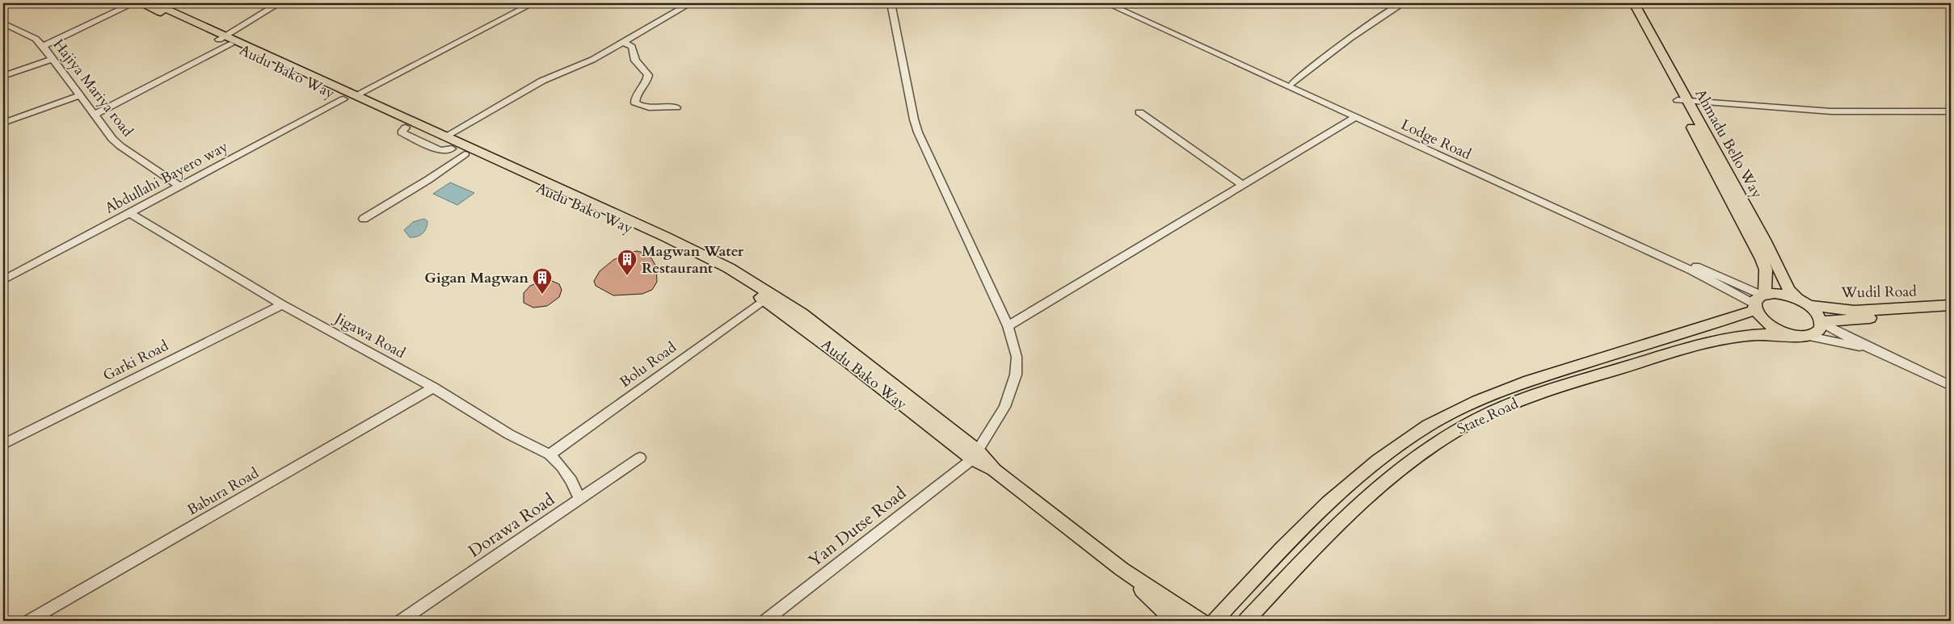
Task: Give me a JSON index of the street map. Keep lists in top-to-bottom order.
{
  "streets": {
    "main road": [
      "Audu Bako Way",
      "Ahmadu Bello Way",
      "Wudil Road",
      "State Road"
    ],
    "street": [
      "Hajiya Mariya road",
      "Lodge Road",
      "Abdullahi Bayero way",
      "Jigawa Road",
      "Garki Road",
      "Bolu Road",
      "Babura Road",
      "Dorawa Road",
      "Yan Dutse Road"
    ]
  },
  "crossings": [
    ["Audu Bako Way", "Abdullahi Bayero way"],
    ["Audu Bako Way", "Bolu Road"],
    ["Audu Bako Way", "Yan Dutse Road"],
    ["Hajiya Mariya road", "Abdullahi Bayero way"],
    ["Lodge Road", "Ahmadu Bello Way"],
    ["Lodge Road", "Wudil Road"],
    ["Lodge Road", "State Road"],
    ["Ahmadu Bello Way", "Wudil Road"],
    ["Ahmadu Bello Way", "State Road"],
    ["Abdullahi Bayero way", "Jigawa Road"],
    ["Wudil Road", "State Road"],
    ["Jigawa Road", "Garki Road"],
    ["Jigawa Road", "Bolu Road"],
    ["Jigawa Road", "Babura Road"],
    ["Jigawa Road", "Dorawa Road"]
  ],
  "places": {
    "building": ["Magwan Water Restaurant", "Gigan Magwan"]
  }
}
